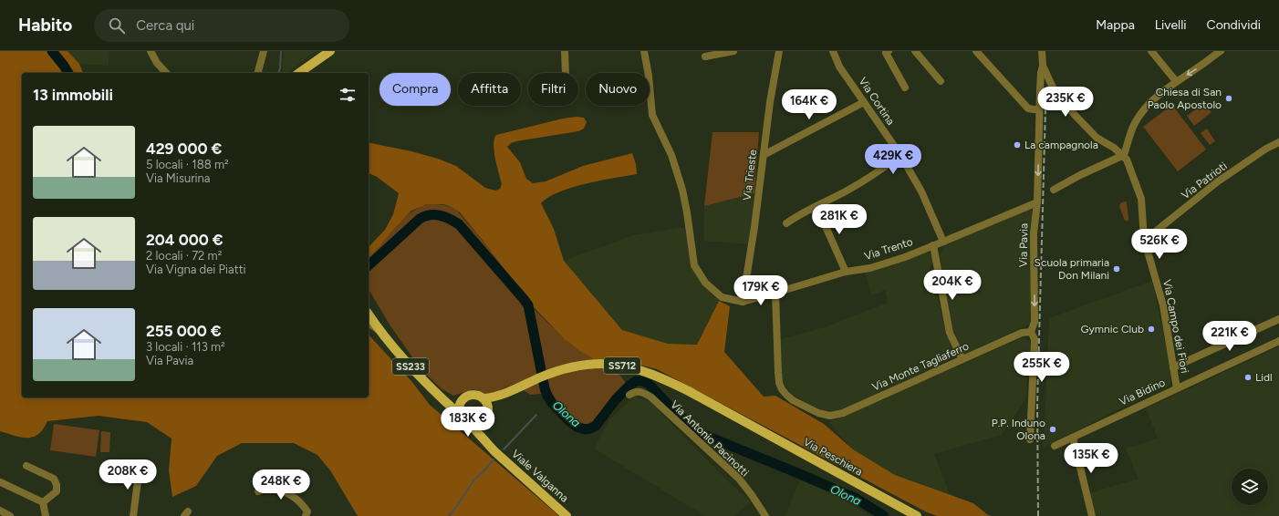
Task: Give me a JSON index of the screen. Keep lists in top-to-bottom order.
{
  "streets": {
    "main road": [
      "SS712",
      "SS233",
      "Via Peschiera",
      "Viale Valganna"
    ],
    "street": [
      "Via Cortina",
      "Via Trieste",
      "Via Patrioti",
      "Via Pavia",
      "Via Trento",
      "Via Campo dei Fiori",
      "Via Monte Tagliaferro",
      "Via Bidino",
      "Via Antonio Pacinotti"
    ]
  },
  "crossings": [
    ["Via Cortina", "Via Trento"],
    ["Via Trieste", "Via Trento"],
    ["Via Patrioti", "Via Campo dei Fiori"],
    ["Via Pavia", "Via Trento"],
    ["Via Pavia", "Via Monte Tagliaferro"],
    ["Via Trento", "Via Monte Tagliaferro"],
    ["Via Campo dei Fiori", "Via Bidino"],
    ["SS712", "SS233"],
    ["SS712", "Via Peschiera"],
    ["SS712", "Viale Valganna"],
    ["SS233", "Viale Valganna"]
  ],
  "one_way": ["Via Pavia"],
  "water": ["Olona"],
  "places": [
    "Chiesa di San Paolo Apostolo",
    "La campagnola",
    "Scuola primaria Don Milani",
    "Gymnic Club",
    "Lidl",
    "P.P. Induno Olona"
  ],
  "page": {
    "header": "Habito",
    "search": "Cerca qui",
    "nav": ["Mappa", "Livelli", "Condividi"],
    "chip": [
      "Compra",
      "Affitta",
      "Filtri",
      "Nuovo"
    ],
    "heading": "13 immobili",
    "price": [
      "235K €",
      "164K €",
      "429K €",
      "281K €",
      "526K €",
      "204K €",
      "179K €",
      "221K €",
      "255K €",
      "183K €",
      "135K €",
      "208K €",
      "248K €"
    ],
    "list": [
      {
        "name": "429 000 €",
        "note": "5 locali · 188 m² · Via Misurina"
      },
      {
        "name": "204 000 €",
        "note": "2 locali · 72 m² · Via Vigna dei Piatti"
      },
      {
        "name": "255 000 €",
        "note": "3 locali · 113 m² · Via Pavia"
      }
    ]
  }
}
